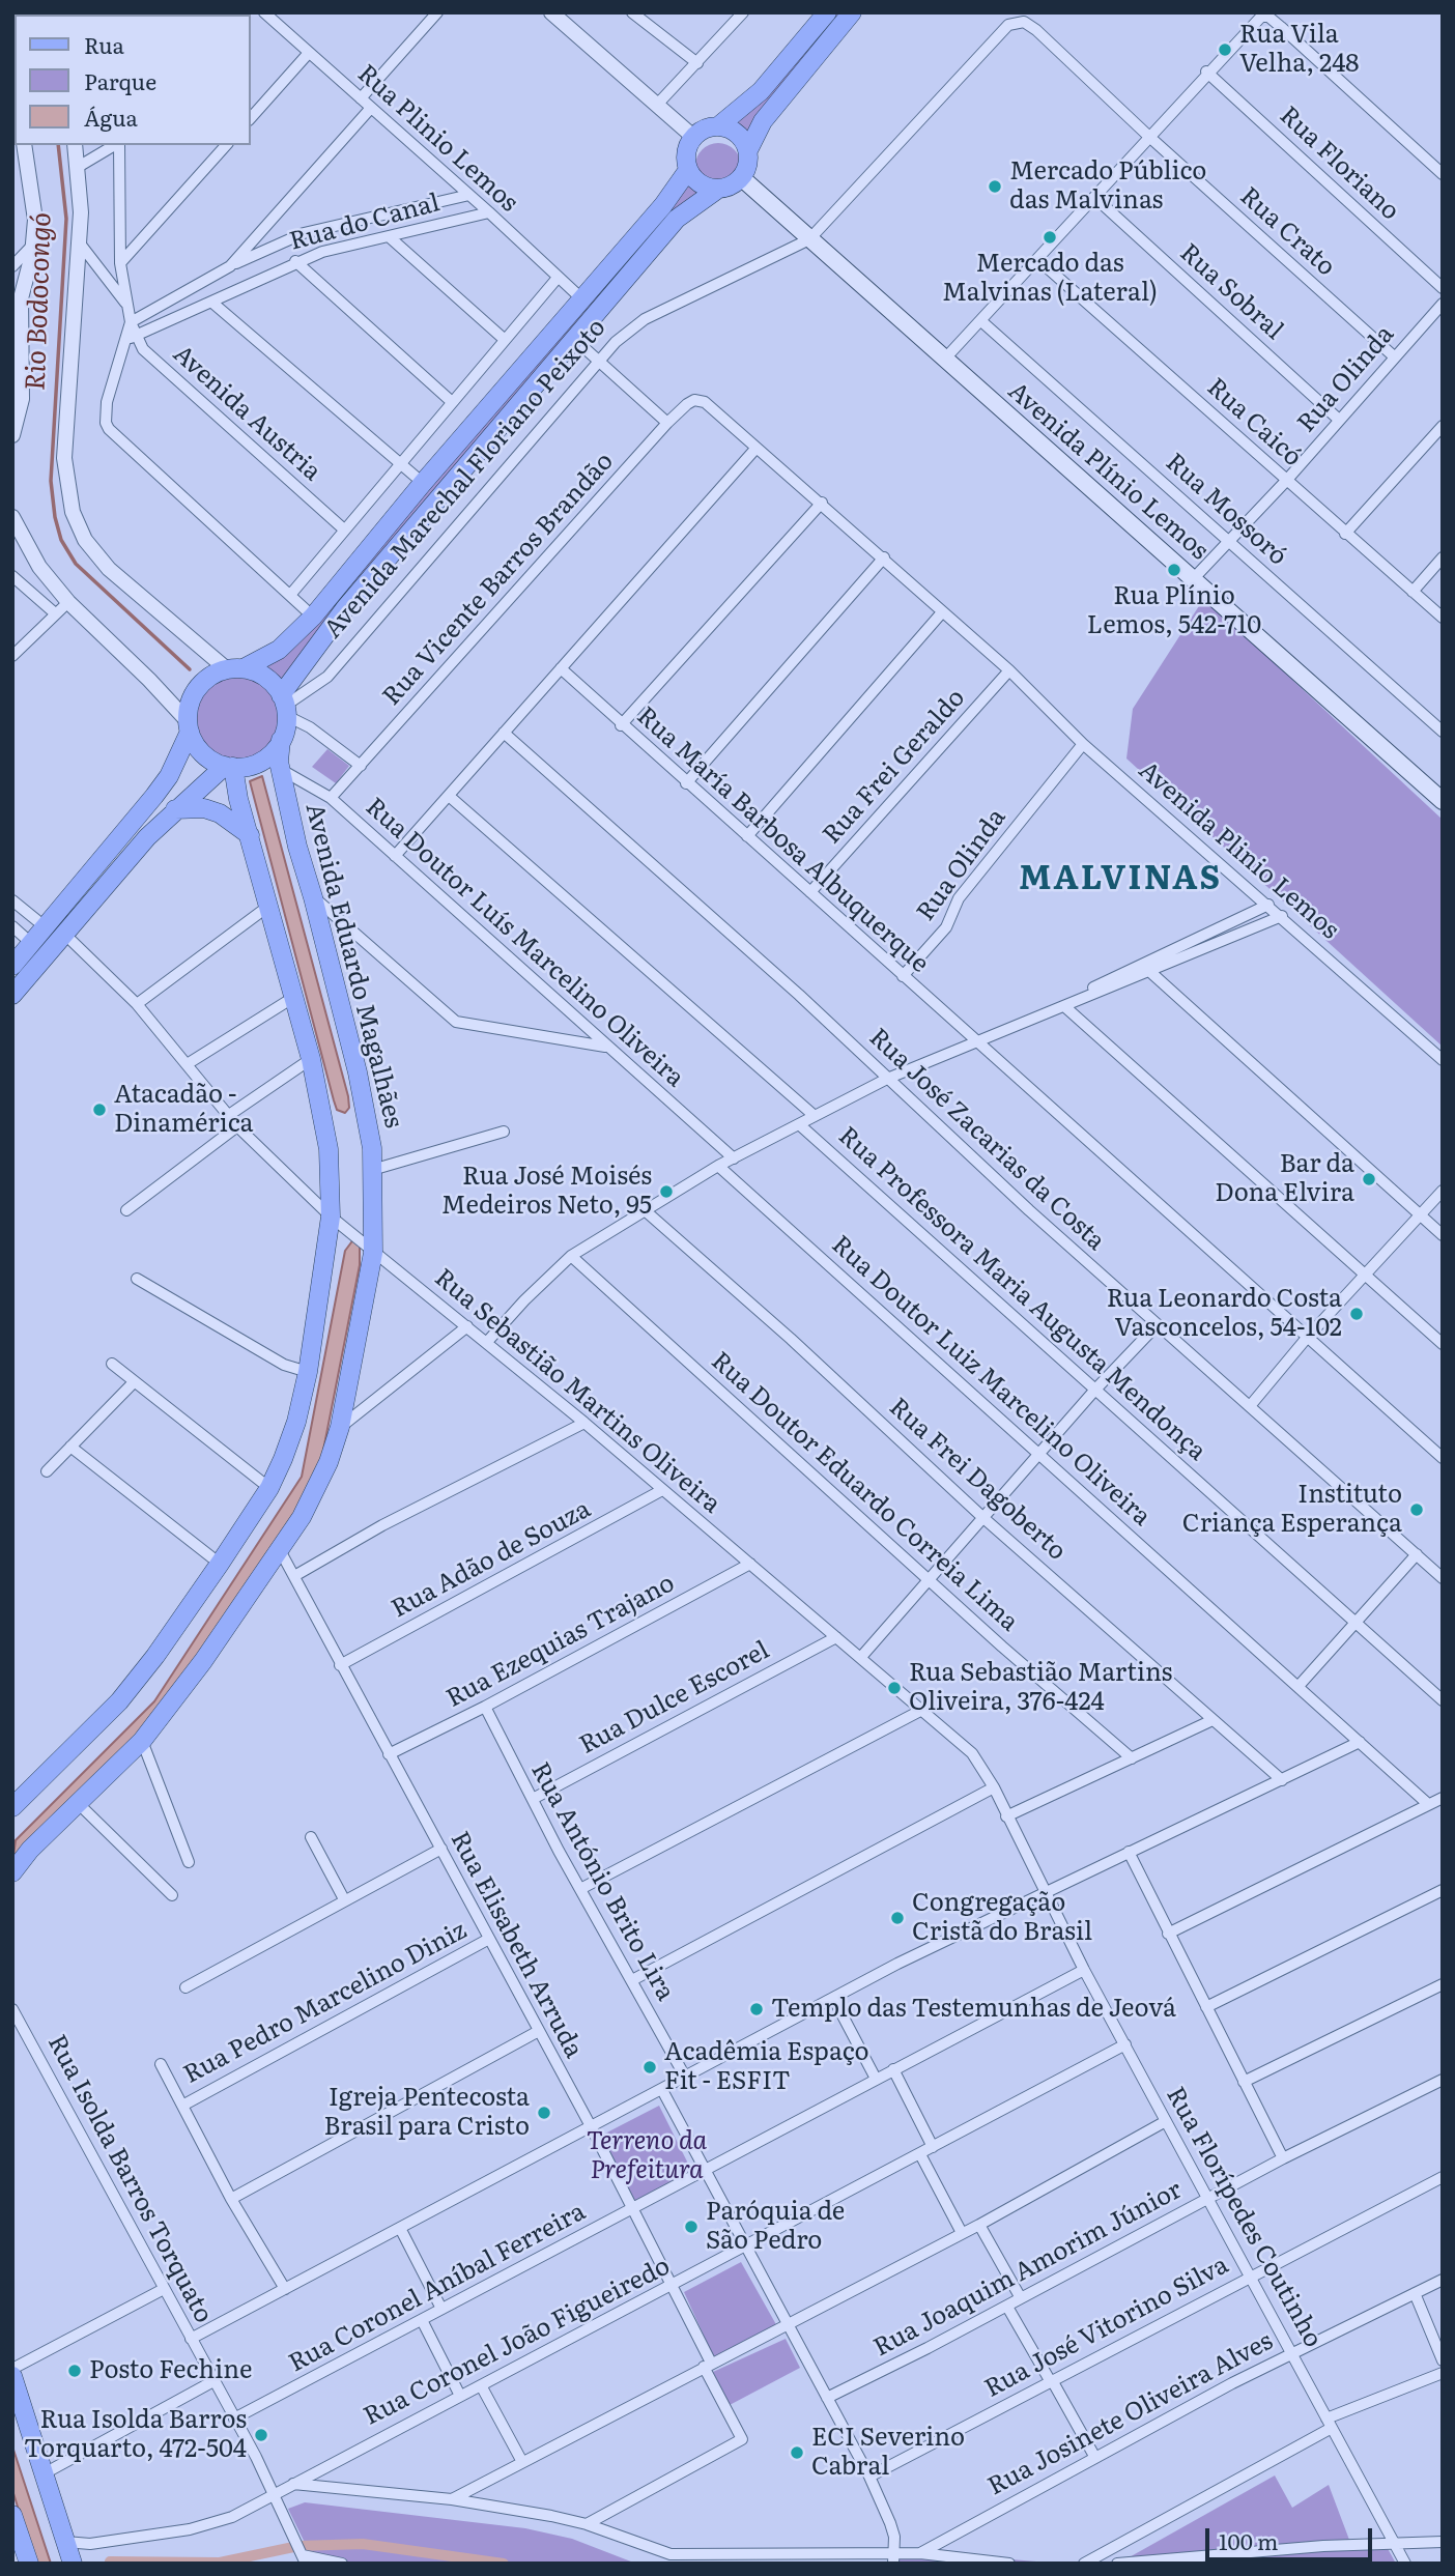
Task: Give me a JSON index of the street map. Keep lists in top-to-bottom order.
{
  "streets": {
    "main road": ["Avenida Plínio Lemos", "Avenida Marechal Floriano Peixoto", "Avenida Eduardo Magalhães"],
    "street": [
      "Rua Plinio Lemos",
      "Rua Floriano",
      "Rua do Canal",
      "Rua Crato",
      "Rua Sobral",
      "Rua Olinda",
      "Avenida Austria",
      "Rua Caicó",
      "Rua Mossoró",
      "Rua Vicente Barros Brandão",
      "Rua Frei Geraldo",
      "Rua María Barbosa Albuquerque",
      "Avenida Plinio Lemos",
      "Rua Doutor Luís Marcelino Oliveira",
      "Rua José Zacarias da Costa",
      "Rua Professora Maria Augusta Mendonça",
      "Rua Doutor Luiz Marcelino Oliveira",
      "Rua Sebastião Martins Oliveira",
      "Rua Frei Dagoberto",
      "Rua Doutor Eduardo Correia Lima",
      "Rua Adão de Souza",
      "Rua Ezequias Trajano",
      "Rua Dulce Escorel",
      "Rua António Brito Lira",
      "Rua Elisabeth Arruda",
      "Rua Pedro Marcelino Diniz",
      "Rua Isolda Barros Torquato",
      "Rua Florípedes Coutinho",
      "Rua Joaquim Amorim Júnior",
      "Rua Coronel Aníbal Ferreira",
      "Rua José Vitorino Silva",
      "Rua Coronel João Figueiredo",
      "Rua Josinete Oliveira Alves"
    ]
  },
  "crossings": [
    ["Rua Plinio Lemos", "Rua do Canal"],
    ["Rua Plinio Lemos", "Avenida Marechal Floriano Peixoto"],
    ["Rua do Canal", "Avenida Austria"],
    ["Rua Crato", "Rua Olinda"],
    ["Rua Crato", "Avenida Plínio Lemos"],
    ["Rua Crato", "Avenida Marechal Floriano Peixoto"],
    ["Rua Sobral", "Rua Olinda"],
    ["Rua Olinda", "Rua Caicó"],
    ["Rua Olinda", "Avenida Plínio Lemos"],
    ["Rua Olinda", "Rua Mossoró"],
    ["Rua Olinda", "Rua María Barbosa Albuquerque"],
    ["Rua Olinda", "Avenida Plinio Lemos"],
    ["Avenida Plínio Lemos", "Avenida Marechal Floriano Peixoto"],
    ["Avenida Marechal Floriano Peixoto", "Avenida Eduardo Magalhães"],
    ["Rua Vicente Barros Brandão", "Rua Doutor Luís Marcelino Oliveira"],
    ["Rua Frei Geraldo", "Rua María Barbosa Albuquerque"],
    ["Rua Frei Geraldo", "Avenida Plinio Lemos"],
    ["Rua Doutor Luís Marcelino Oliveira", "Avenida Eduardo Magalhães"],
    ["Avenida Eduardo Magalhães", "Rua Sebastião Martins Oliveira"],
    ["Avenida Eduardo Magalhães", "Rua Elisabeth Arruda"],
    ["Rua Sebastião Martins Oliveira", "Rua Adão de Souza"],
    ["Rua Sebastião Martins Oliveira", "Rua Ezequias Trajano"],
    ["Rua Sebastião Martins Oliveira", "Rua Dulce Escorel"],
    ["Rua Sebastião Martins Oliveira", "Rua Florípedes Coutinho"],
    ["Rua Adão de Souza", "Rua Elisabeth Arruda"],
    ["Rua Ezequias Trajano", "Rua António Brito Lira"],
    ["Rua Ezequias Trajano", "Rua Elisabeth Arruda"],
    ["Rua Dulce Escorel", "Rua António Brito Lira"],
    ["Rua Elisabeth Arruda", "Rua Pedro Marcelino Diniz"],
    ["Rua Elisabeth Arruda", "Rua Coronel Aníbal Ferreira"],
    ["Rua Elisabeth Arruda", "Rua Coronel João Figueiredo"],
    ["Rua Isolda Barros Torquato", "Rua Coronel Aníbal Ferreira"],
    ["Rua Isolda Barros Torquato", "Rua Coronel João Figueiredo"],
    ["Rua Florípedes Coutinho", "Rua Joaquim Amorim Júnior"],
    ["Rua Florípedes Coutinho", "Rua Coronel Aníbal Ferreira"],
    ["Rua Florípedes Coutinho", "Rua José Vitorino Silva"],
    ["Rua Florípedes Coutinho", "Rua Coronel João Figueiredo"],
    ["Rua Florípedes Coutinho", "Rua Josinete Oliveira Alves"]
  ],
  "districts": ["MALVINAS"],
  "water": ["Rio Bodocongó"],
  "parks": ["Terreno da Prefeitura"],
  "places": [
    "Rua Vila Velha, 248",
    "Mercado Público das Malvinas",
    "Mercado das Malvinas (Lateral)",
    "Rua Plínio Lemos, 542-710",
    "Atacadão - Dinamérica",
    "Bar da Dona Elvira",
    "Rua José Moisés Medeiros Neto, 95",
    "Rua Leonardo Costa Vasconcelos, 54-102",
    "Instituto Criança Esperança",
    "Rua Sebastião Martins Oliveira, 376-424",
    "Congregação Cristã do Brasil",
    "Templo das Testemunhas de Jeová",
    "Acadêmia Espaço Fit - ESFIT",
    "Igreja Pentecosta Brasil para Cristo",
    "Paróquia de São Pedro",
    "Posto Fechine",
    "Rua Isolda Barros Torquarto, 472-504",
    "ECI Severino Cabral"
  ],
  "legend": ["Rua", "Parque", "Água"],
  "scale_bar": "100 m"
}
